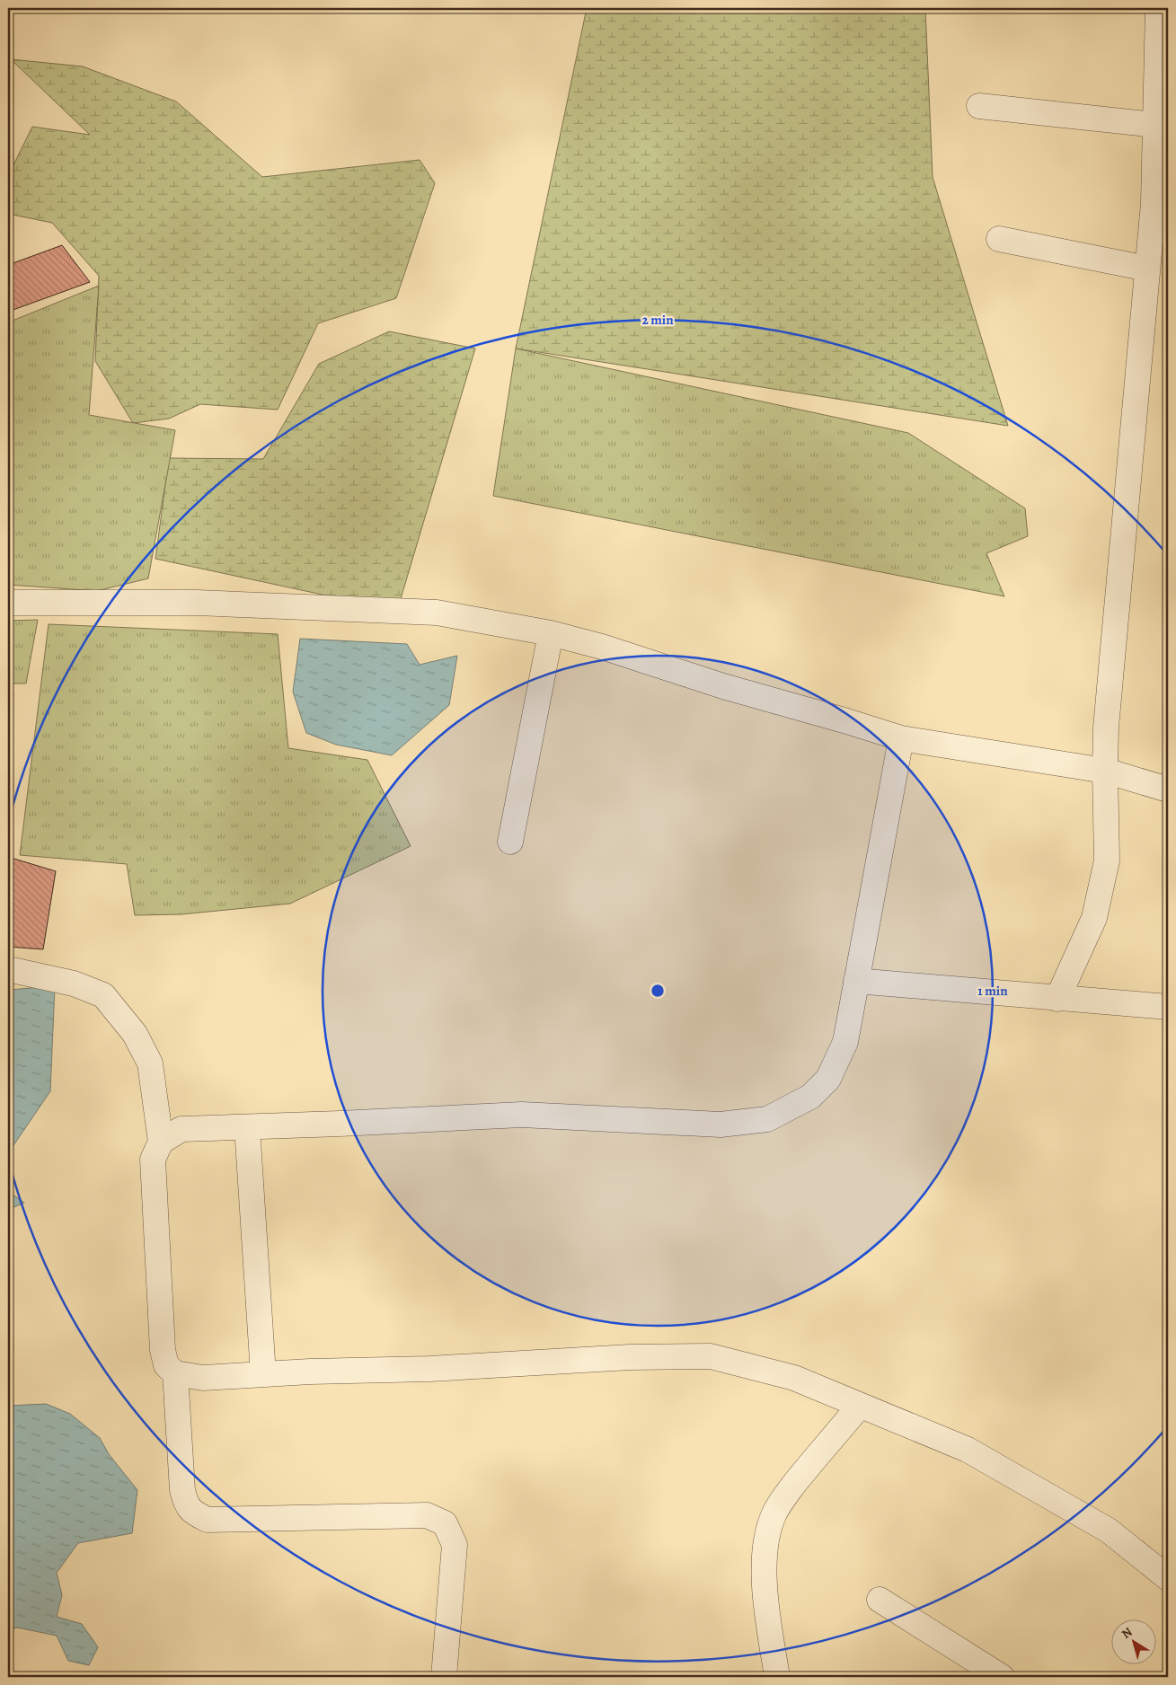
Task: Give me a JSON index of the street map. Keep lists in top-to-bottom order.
{
  "north": "top left",
  "rings": ["2 min", "1 min"]
}
